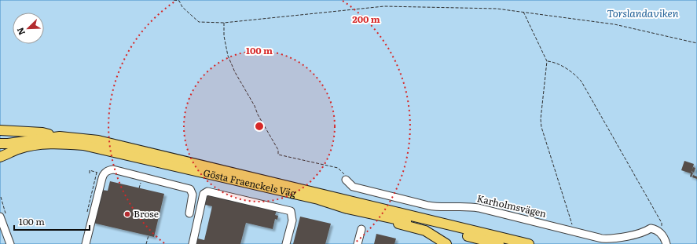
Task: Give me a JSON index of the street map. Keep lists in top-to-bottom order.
{
  "streets": {
    "main road": ["Gösta Fraenckels Väg"],
    "street": ["Karholmsvägen"]
  },
  "water": ["Torslandaviken"],
  "places": ["Brose"],
  "scale_bar": "100 m",
  "north": "bottom left",
  "rings": ["200 m", "100 m"]
}
